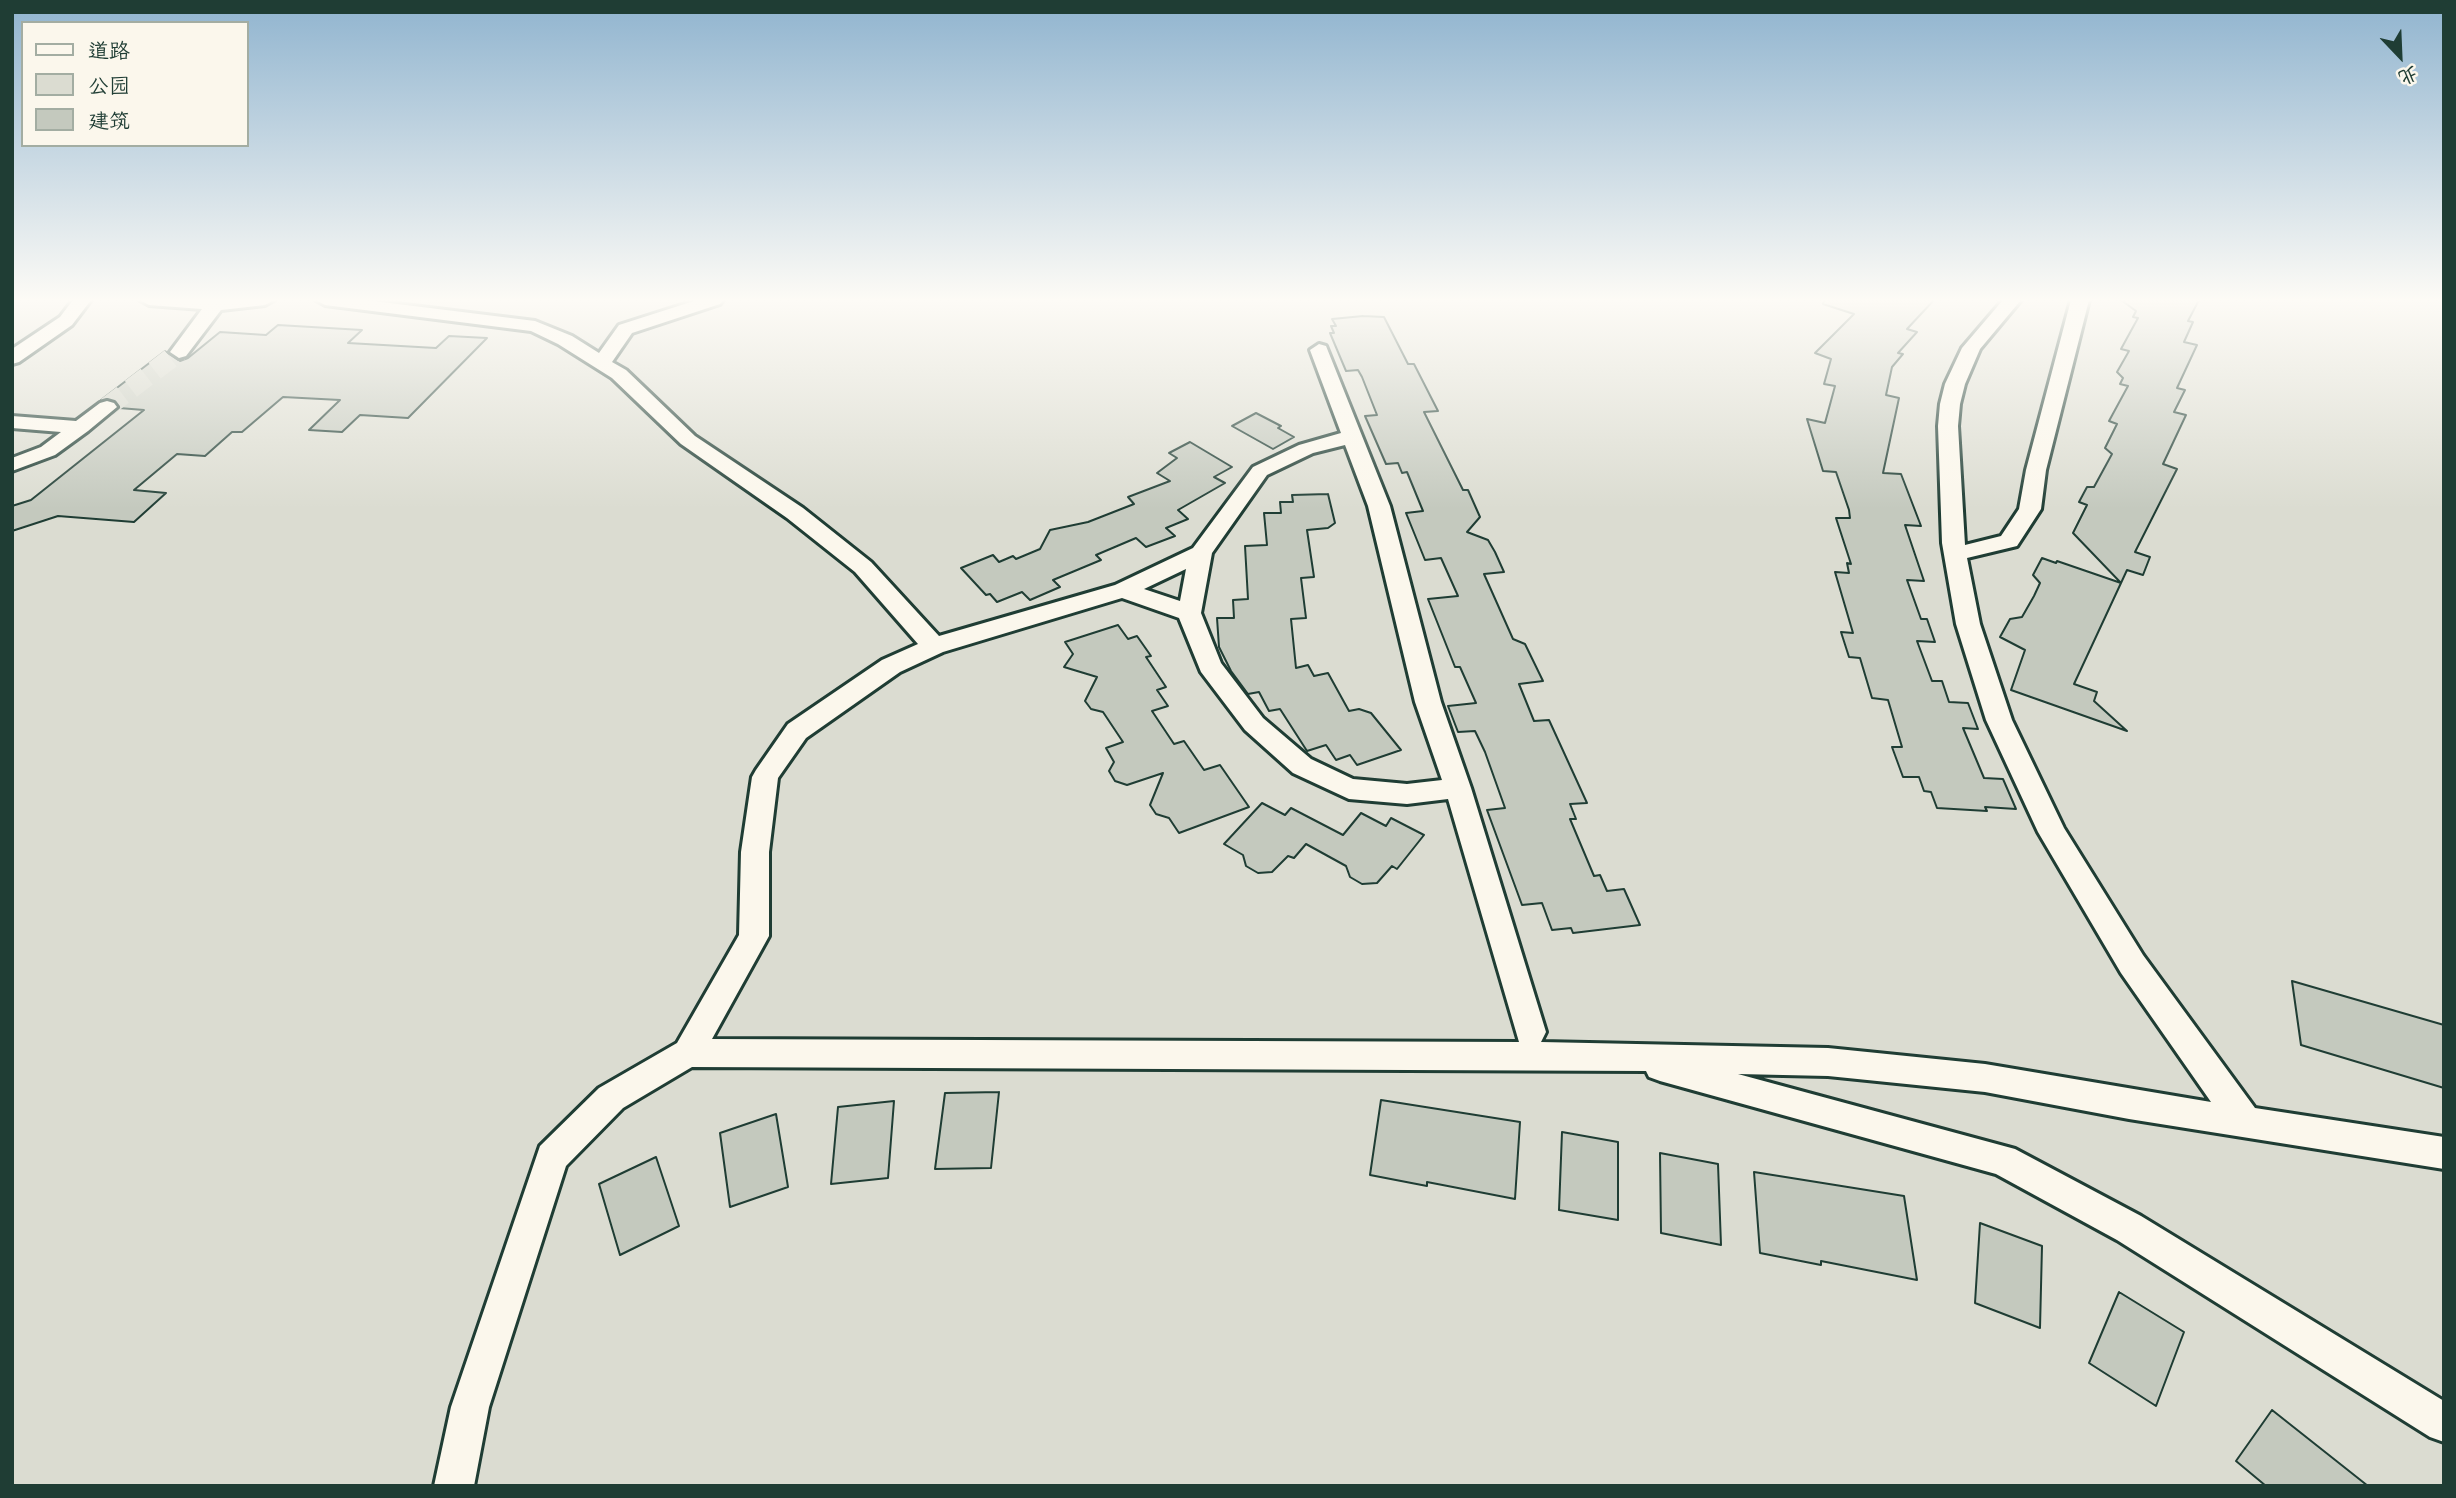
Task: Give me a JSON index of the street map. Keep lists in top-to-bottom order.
{
  "legend": ["道路", "公园", "建筑"],
  "north": "bottom right"
}
